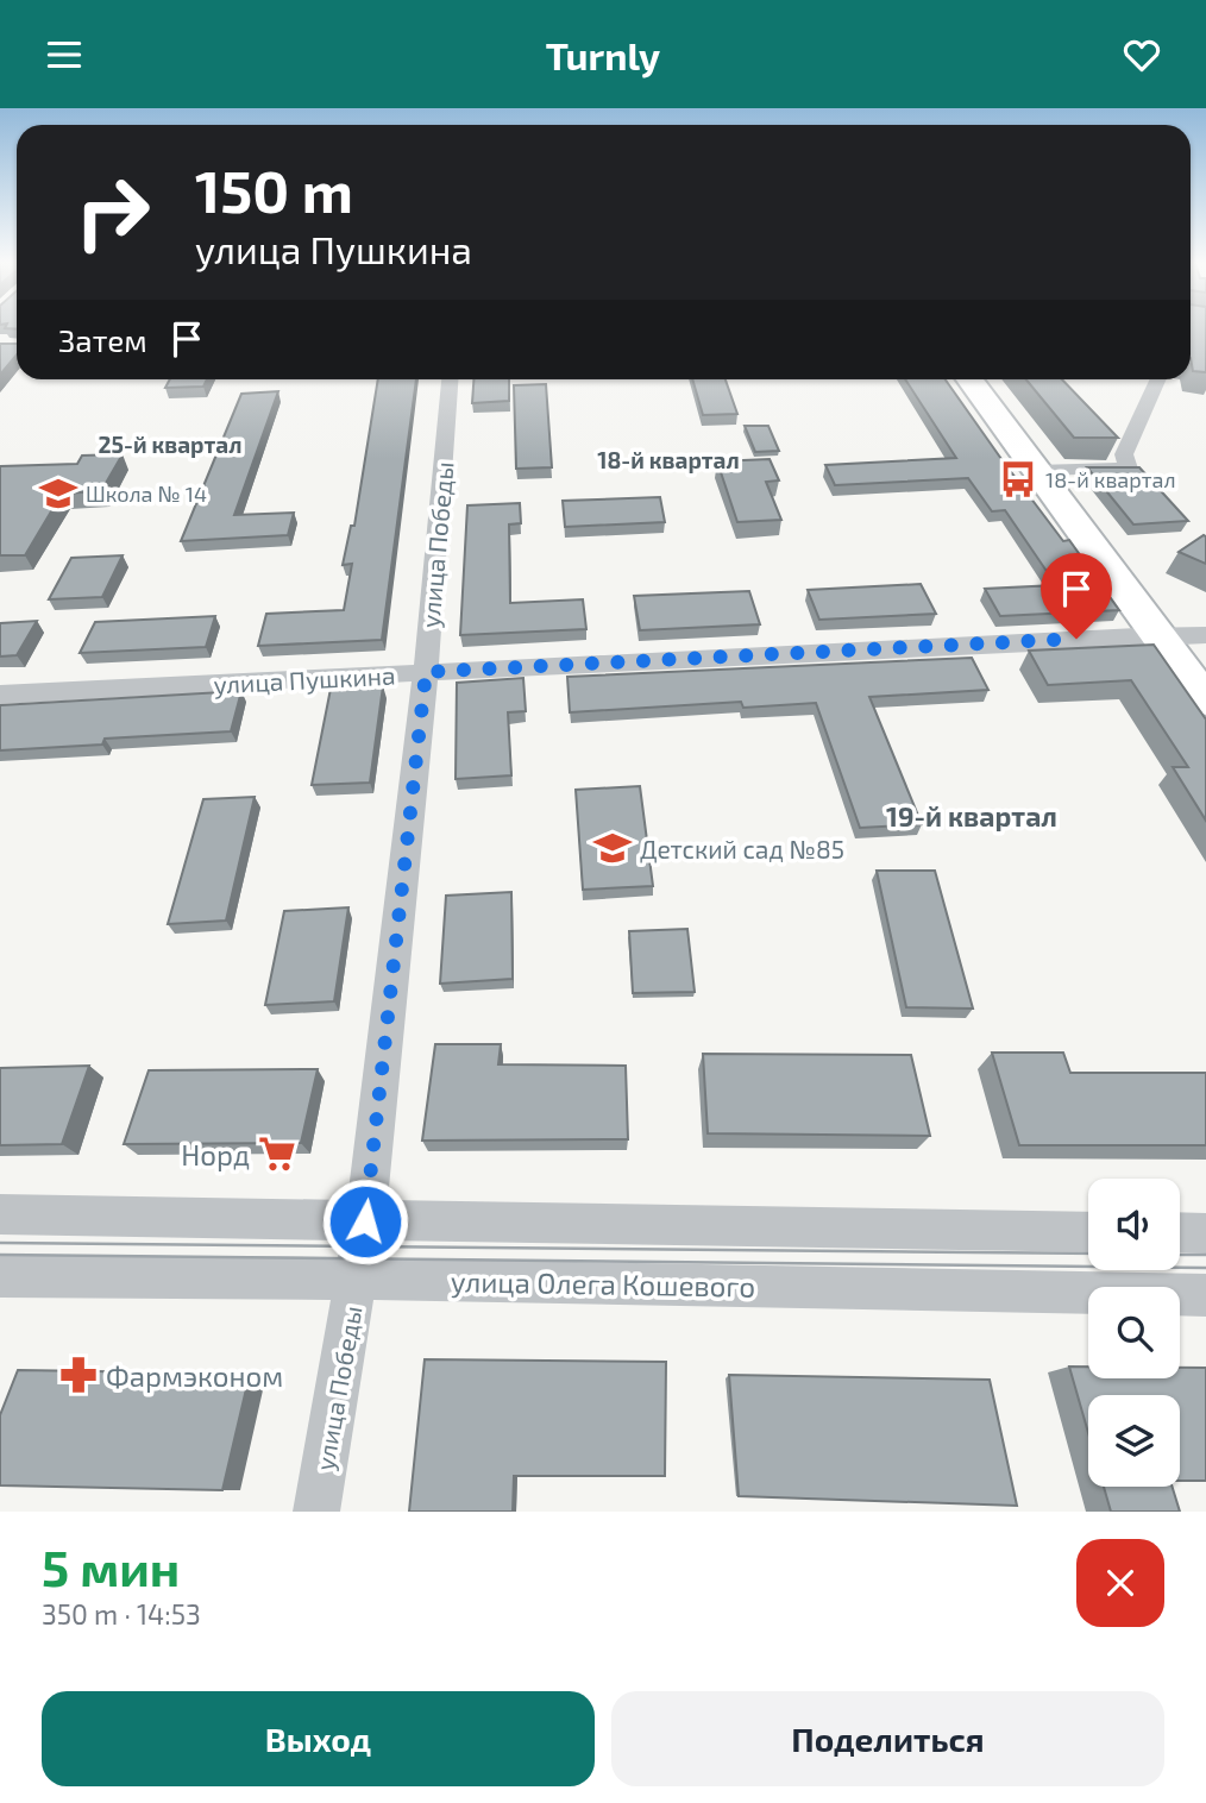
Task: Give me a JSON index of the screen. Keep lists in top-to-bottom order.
{
  "streets": {
    "street": ["улица Победы", "улица Пушкина", "улица Олега Кошевого"]
  },
  "crossings": [
    ["улица Победы", "улица Пушкина"],
    ["улица Победы", "улица Олега Кошевого"]
  ],
  "districts": ["25-й квартал", "18-й квартал", "19-й квартал"],
  "places": {
    "bus stop": ["18-й квартал"],
    "school or university": ["Школа № 14", "Детский сад №85"],
    "supermarket": ["Норд"],
    "pharmacy": ["Фармэконом"]
  },
  "page": {
    "header": "Turnly",
    "turn": ["150 m", "улица Пушкина"],
    "then": "Затем",
    "heading": ["5 мин", "350 m · 14:53"],
    "buttons": ["Выход", "Поделиться"]
  }
}
